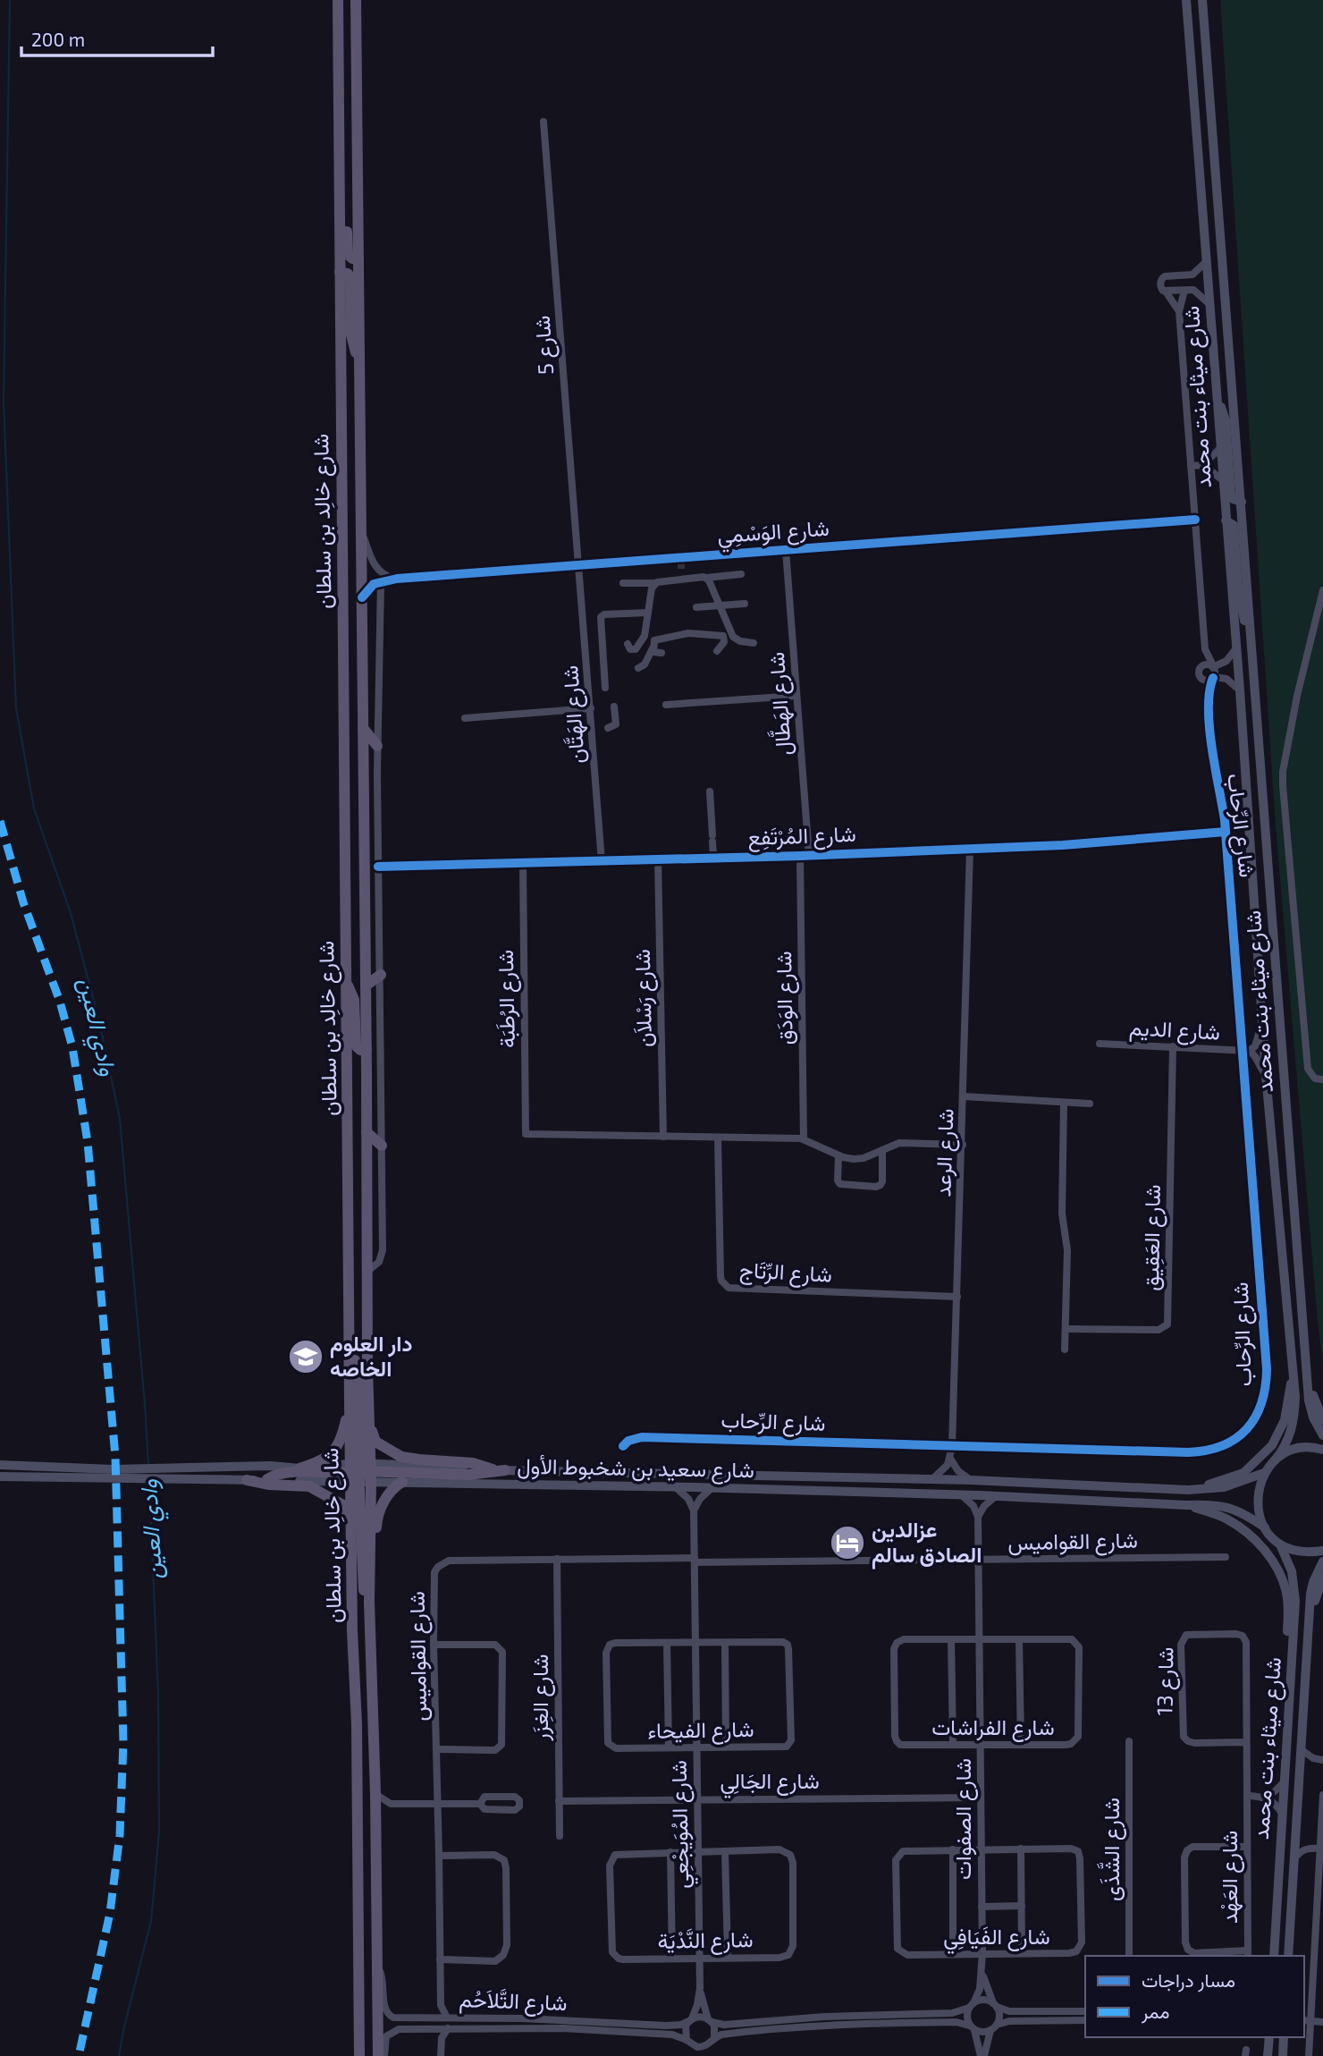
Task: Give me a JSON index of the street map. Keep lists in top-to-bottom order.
{
  "streets": {
    "main road": ["شارع ميثاء بنت محمد", "شارع خالِد بن سلطان", "شارع سعيد بن شخبوط الأول"],
    "street": [
      "شارع 5",
      "شارع الوَسْمِي",
      "شارع الهَطَّال",
      "شارع الهَتَّان",
      "شارع الرِّحاب",
      "شارع المُرْتَفِع",
      "شارع رَسْلاَن",
      "شارع الوَدَق",
      "شارع الرُطَبَة",
      "شارع الديم",
      "شارع الرعد",
      "شارع العَقِيق",
      "شارع الرِّتَاج",
      "شارع القواميس",
      "شارع 13",
      "شارع الغِزَر",
      "شارع الفراشات",
      "شارع الفيحاء",
      "شارع الجَالِي",
      "شارع الصفوات",
      "شارع المُوَيجْعِي",
      "شارع الشَّذَى",
      "شارع العَهْد",
      "شارع الفَيَافِي",
      "شارع النَّدْيَة",
      "شارع التَّلاَحُم"
    ]
  },
  "crossings": [
    ["شارع 5", "شارع الوَسْمِي"],
    ["شارع 5", "شارع الهَتَّان"],
    ["شارع ميثاء بنت محمد", "شارع الديم"],
    ["شارع ميثاء بنت محمد", "شارع سعيد بن شخبوط الأول"],
    ["شارع خالِد بن سلطان", "شارع الوَسْمِي"],
    ["شارع خالِد بن سلطان", "شارع سعيد بن شخبوط الأول"],
    ["شارع خالِد بن سلطان", "شارع التَّلاَحُم"],
    ["شارع الوَسْمِي", "شارع الهَطَّال"],
    ["شارع الوَسْمِي", "شارع الهَتَّان"],
    ["شارع الهَطَّال", "شارع المُرْتَفِع"],
    ["شارع الهَتَّان", "شارع المُرْتَفِع"],
    ["شارع الرِّحاب", "شارع المُرْتَفِع"],
    ["شارع الرِّحاب", "شارع الديم"],
    ["شارع الرِّحاب", "شارع الرعد"],
    ["شارع المُرْتَفِع", "شارع رَسْلاَن"],
    ["شارع المُرْتَفِع", "شارع الوَدَق"],
    ["شارع المُرْتَفِع", "شارع الرُطَبَة"],
    ["شارع المُرْتَفِع", "شارع الرعد"],
    ["شارع رَسْلاَن", "شارع الرُطَبَة"],
    ["شارع الديم", "شارع العَقِيق"],
    ["شارع الرعد", "شارع الرِّتَاج"],
    ["شارع القواميس", "شارع الغِزَر"],
    ["شارع القواميس", "شارع الصفوات"],
    ["شارع القواميس", "شارع المُوَيجْعِي"],
    ["شارع القواميس", "شارع التَّلاَحُم"],
    ["شارع 13", "شارع العَهْد"],
    ["شارع الغِزَر", "شارع الجَالِي"],
    ["شارع الفراشات", "شارع الصفوات"],
    ["شارع الفيحاء", "شارع المُوَيجْعِي"],
    ["شارع الجَالِي", "شارع الصفوات"],
    ["شارع الجَالِي", "شارع المُوَيجْعِي"],
    ["شارع الصفوات", "شارع الفَيَافِي"],
    ["شارع المُوَيجْعِي", "شارع النَّدْيَة"],
    ["شارع المُوَيجْعِي", "شارع التَّلاَحُم"]
  ],
  "water": ["وادي العين"],
  "places": {
    "school or university": ["دار العلوم الخاصه"],
    "hotel": ["عزالدين الصادق سالم"]
  },
  "legend": ["مسار دراجات", "ممر"],
  "scale_bar": "200 m"
}
